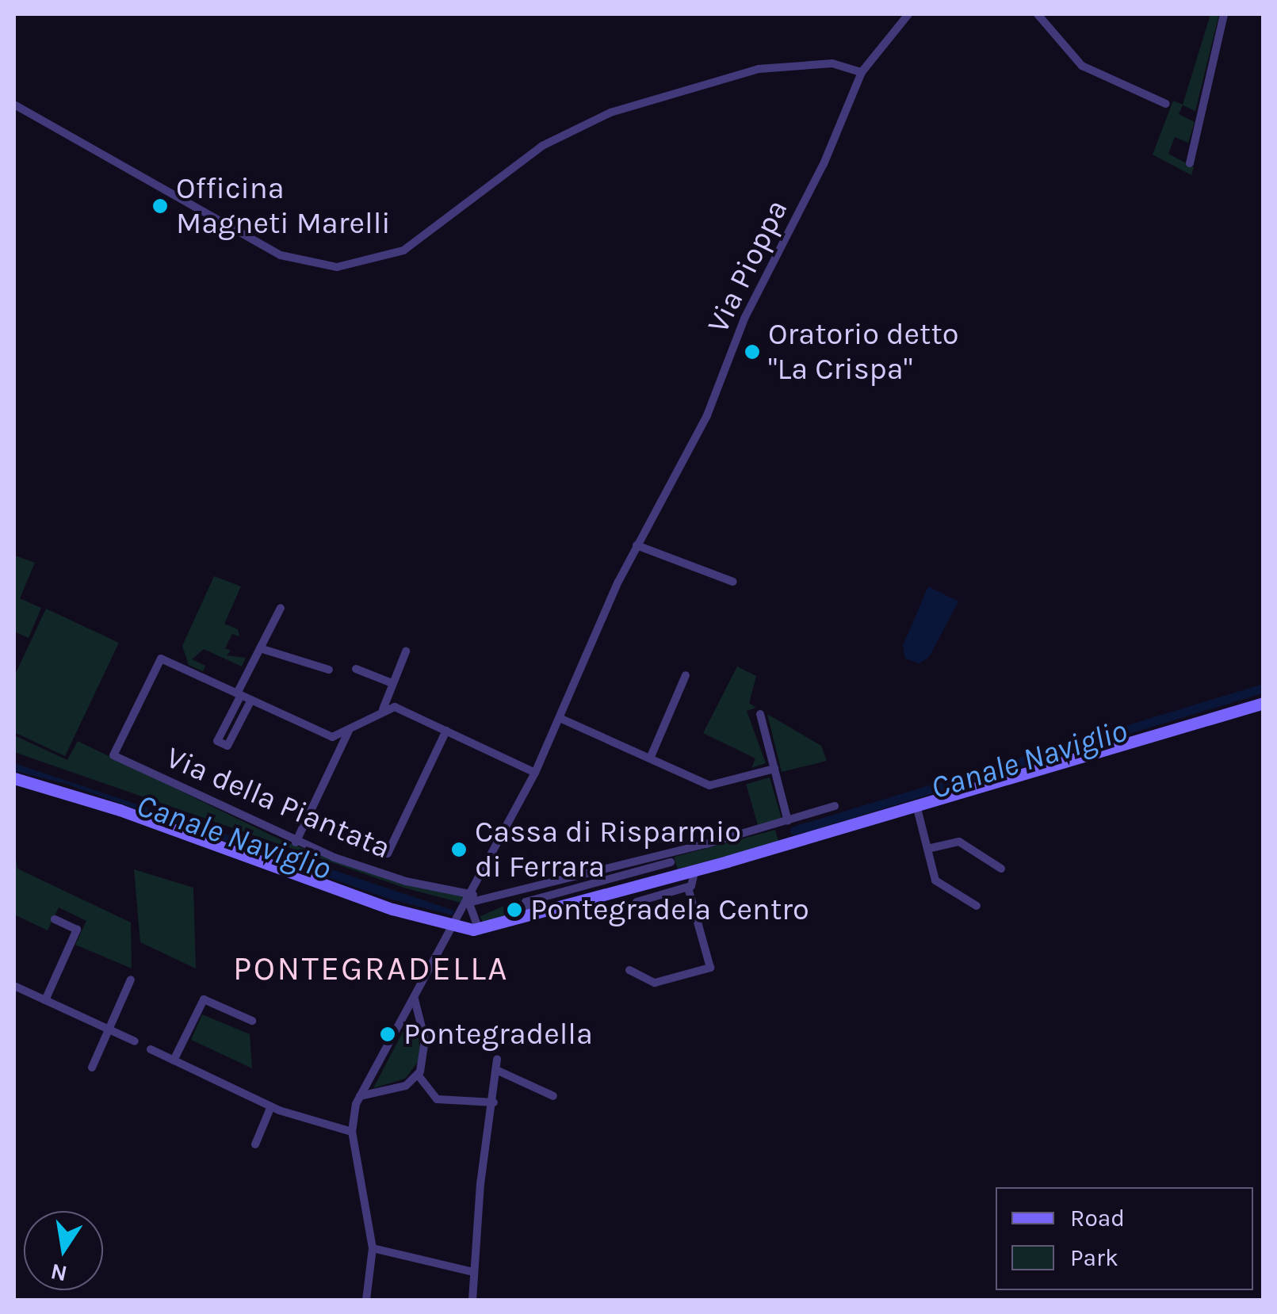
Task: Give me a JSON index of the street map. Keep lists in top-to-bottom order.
{
  "streets": {
    "street": ["Via Pioppa", "Via della Piantata"]
  },
  "crossings": [
    ["Via Pioppa", "Via della Piantata"]
  ],
  "districts": ["PONTEGRADELLA"],
  "water": ["Canale Naviglio"],
  "places": [
    "Officina Magneti Marelli",
    "Oratorio detto \"La Crispa\"",
    "Cassa di Risparmio di Ferrara",
    "Pontegradela Centro",
    "Pontegradella"
  ],
  "legend": ["Road", "Park"],
  "north": "bottom"
}
